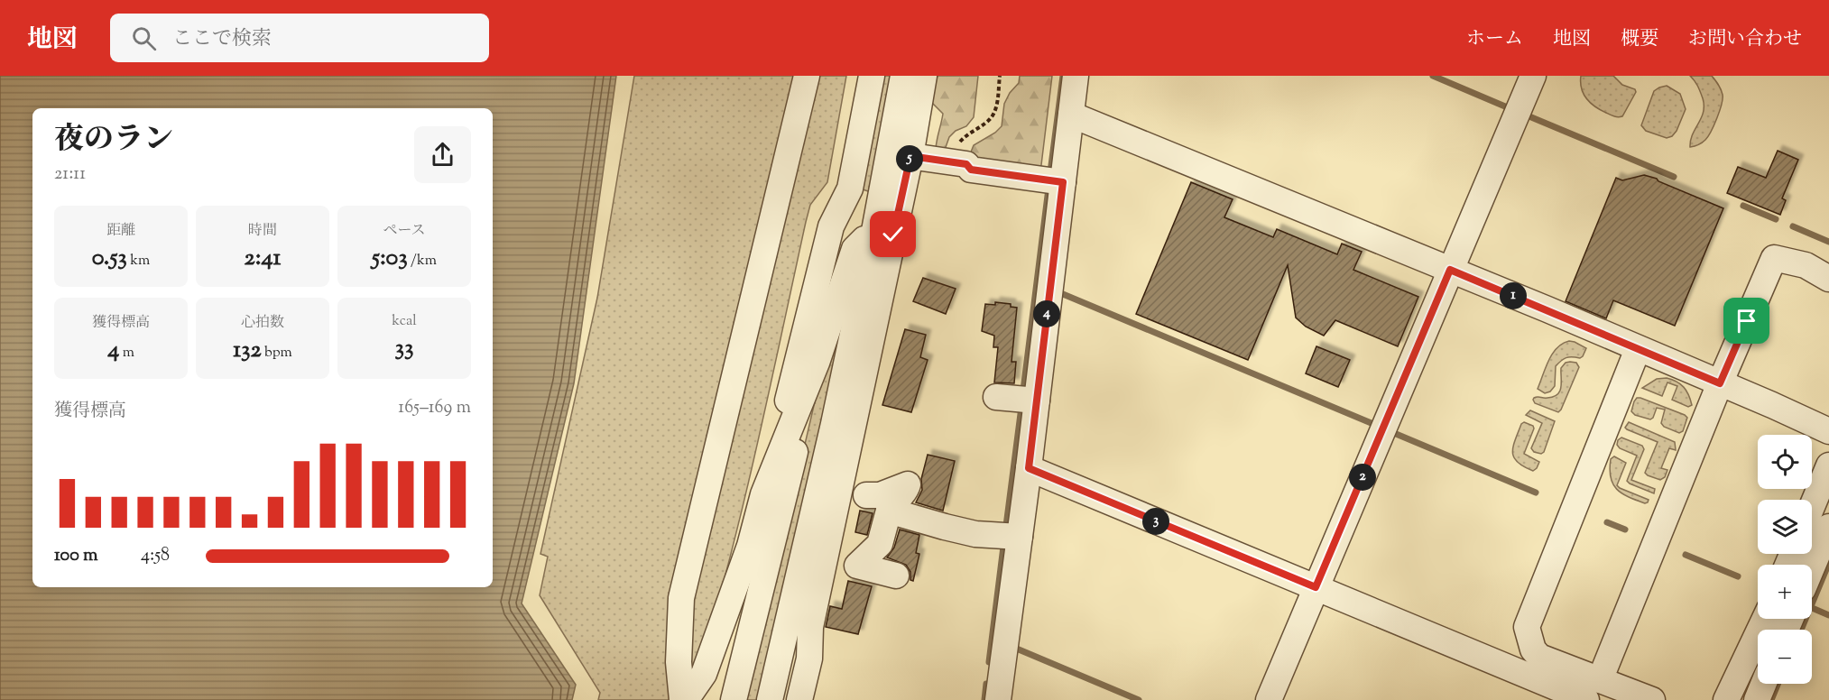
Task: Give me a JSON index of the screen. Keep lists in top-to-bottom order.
{
  "page": {
    "header": "地図",
    "search": "ここで検索",
    "nav": [
      "ホーム",
      "地図",
      "概要",
      "お問い合わせ"
    ],
    "heading": ["夜のラン", "21:11"],
    "pins": [
      "5",
      "1",
      "4",
      "2",
      "3"
    ],
    "stats": [
      ["距離", "0.53 km"],
      ["時間", "2:41"],
      ["ペース", "5:03 /km"],
      ["獲得標高", "4 m"],
      ["心拍数", "132 bpm"],
      ["kcal", "33"]
    ],
    "chart": ["獲得標高", "165–169 m"],
    "map_buttons": ["+", "−"],
    "list": [
      {
        "name": "100 m",
        "note": "4:58"
      }
    ]
  }
}
